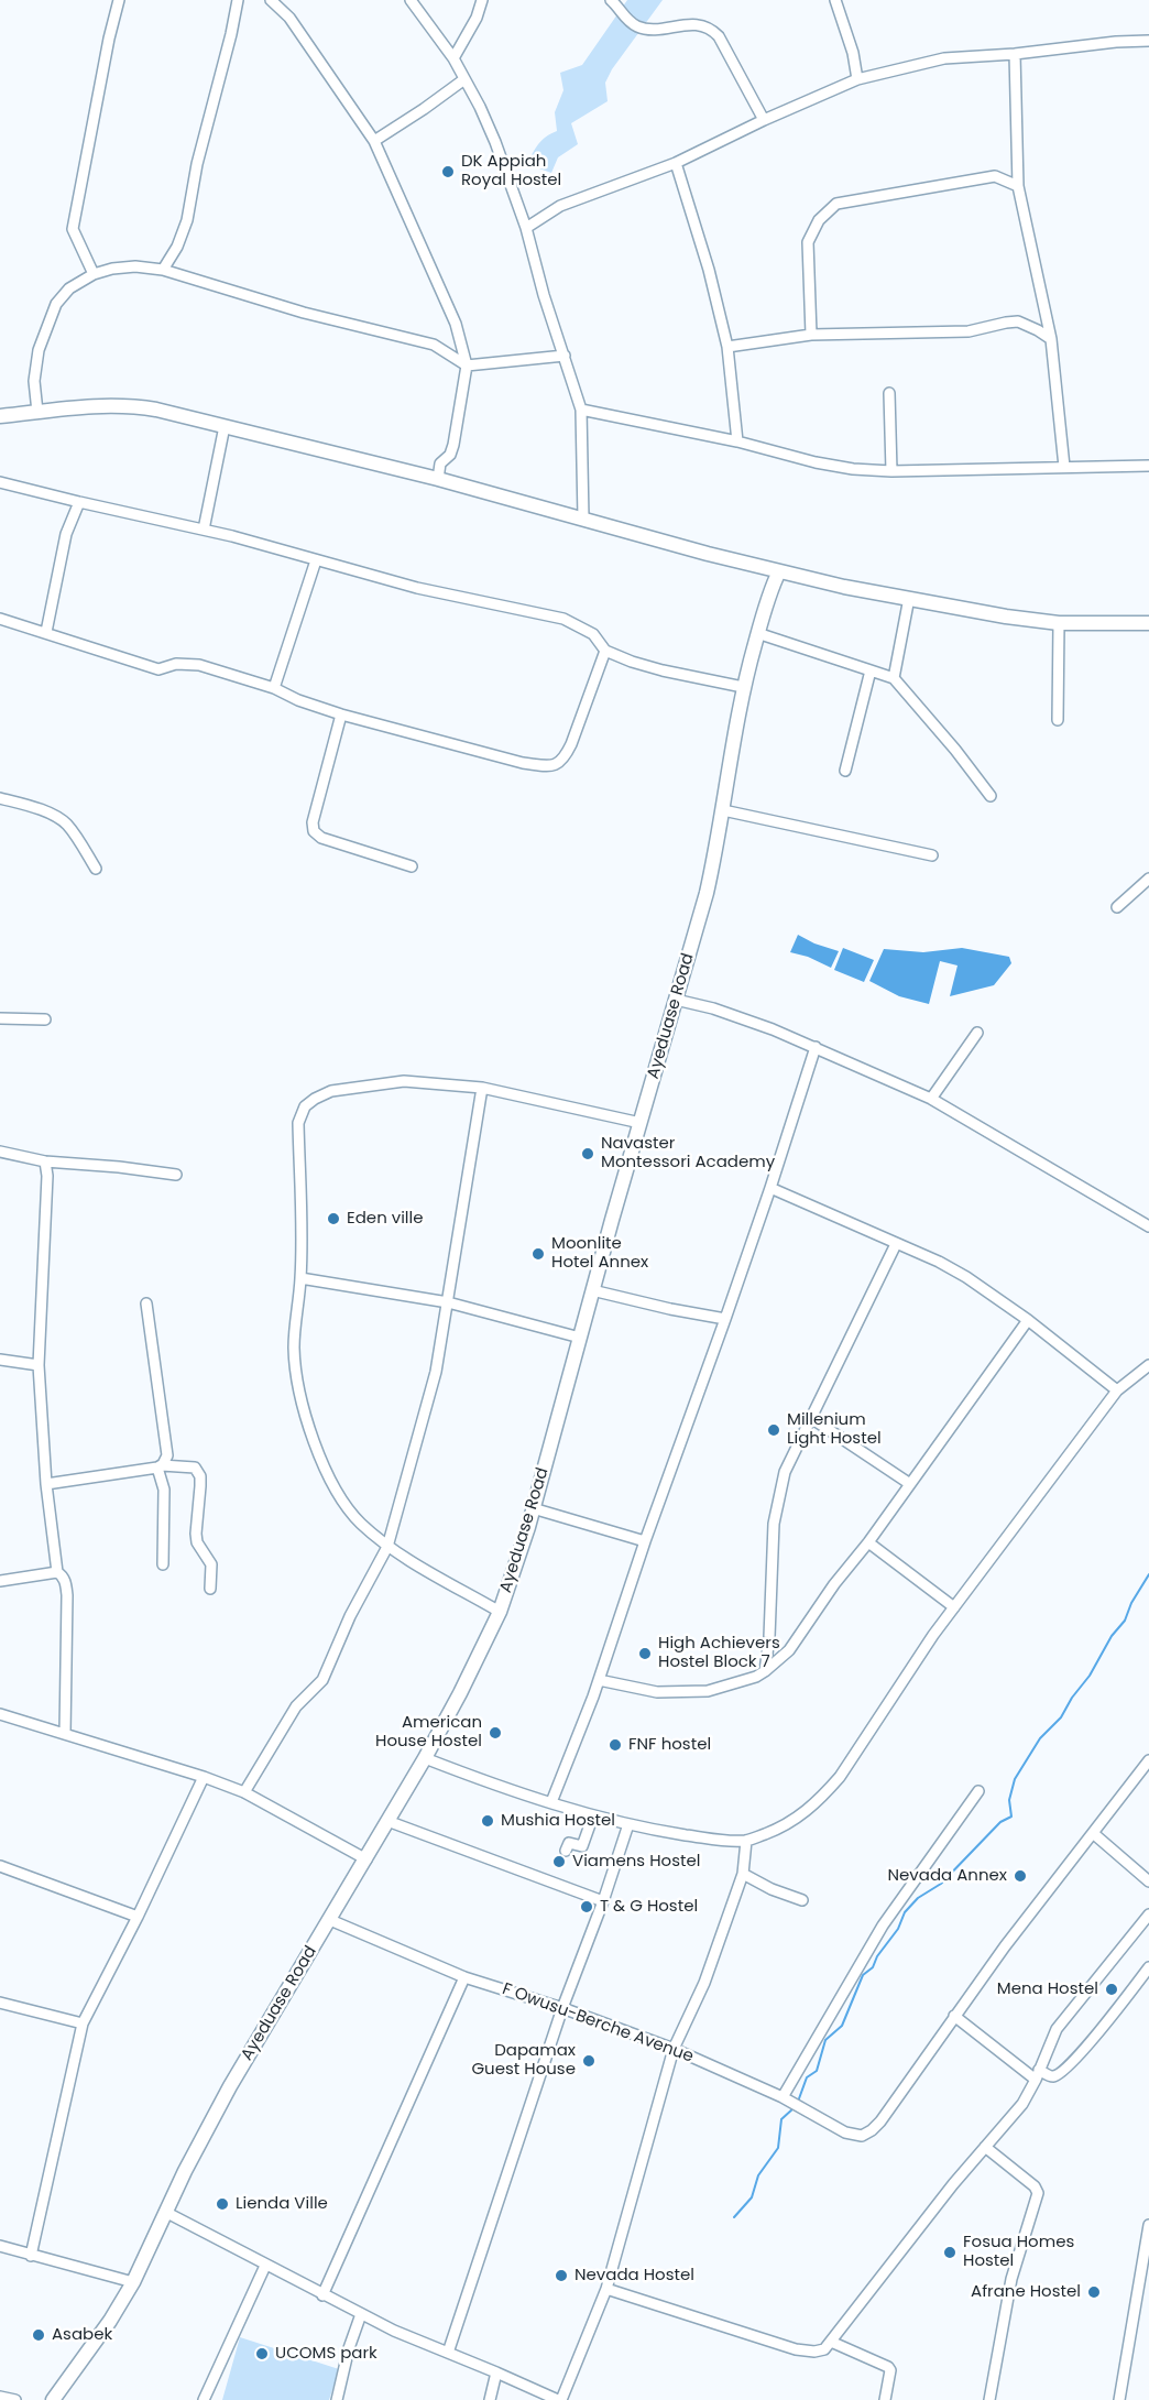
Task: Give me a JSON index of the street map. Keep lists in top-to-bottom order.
{
  "streets": {
    "street": ["Ayeduase Road", "F Owusu-Berche Avenue"]
  },
  "crossings": [
    ["Ayeduase Road", "F Owusu-Berche Avenue"]
  ],
  "places": [
    "DK Appiah Royal Hostel",
    "Navaster Montessori Academy",
    "Eden ville",
    "Moonlite Hotel Annex",
    "Millenium Light Hostel",
    "High Achievers Hostel Block 7",
    "American House Hostel",
    "FNF hostel",
    "Mushia Hostel",
    "Viamens Hostel",
    "Nevada Annex",
    "T & G Hostel",
    "Mena Hostel",
    "Dapamax Guest House",
    "Lienda Ville",
    "Fosua Homes Hostel",
    "Nevada Hostel",
    "Afrane Hostel",
    "Asabek",
    "UCOMS park"
  ]
}
